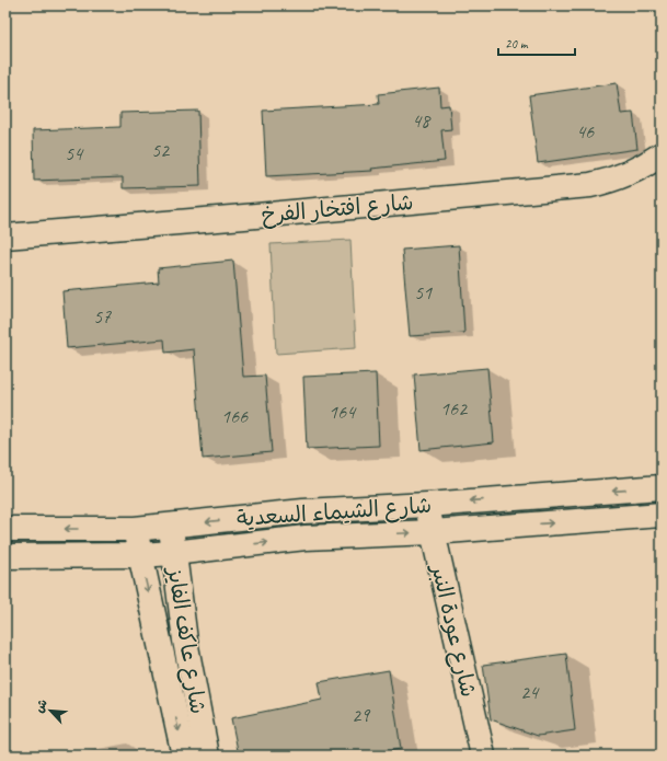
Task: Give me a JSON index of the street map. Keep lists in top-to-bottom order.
{
  "streets": {
    "street": [
      "شارع افتخار الفرخ",
      "شارع الشيماء السعدية",
      "شارع عودة النبر",
      "شارع عاكف الفايز"
    ]
  },
  "crossings": [
    ["شارع الشيماء السعدية", "شارع عودة النبر"],
    ["شارع الشيماء السعدية", "شارع عاكف الفايز"]
  ],
  "house_numbers": [
    "48",
    "46",
    "52",
    "54",
    "51",
    "57",
    "162",
    "164",
    "166",
    "24",
    "29"
  ],
  "scale_bar": "20 m",
  "north": "top left"
}
